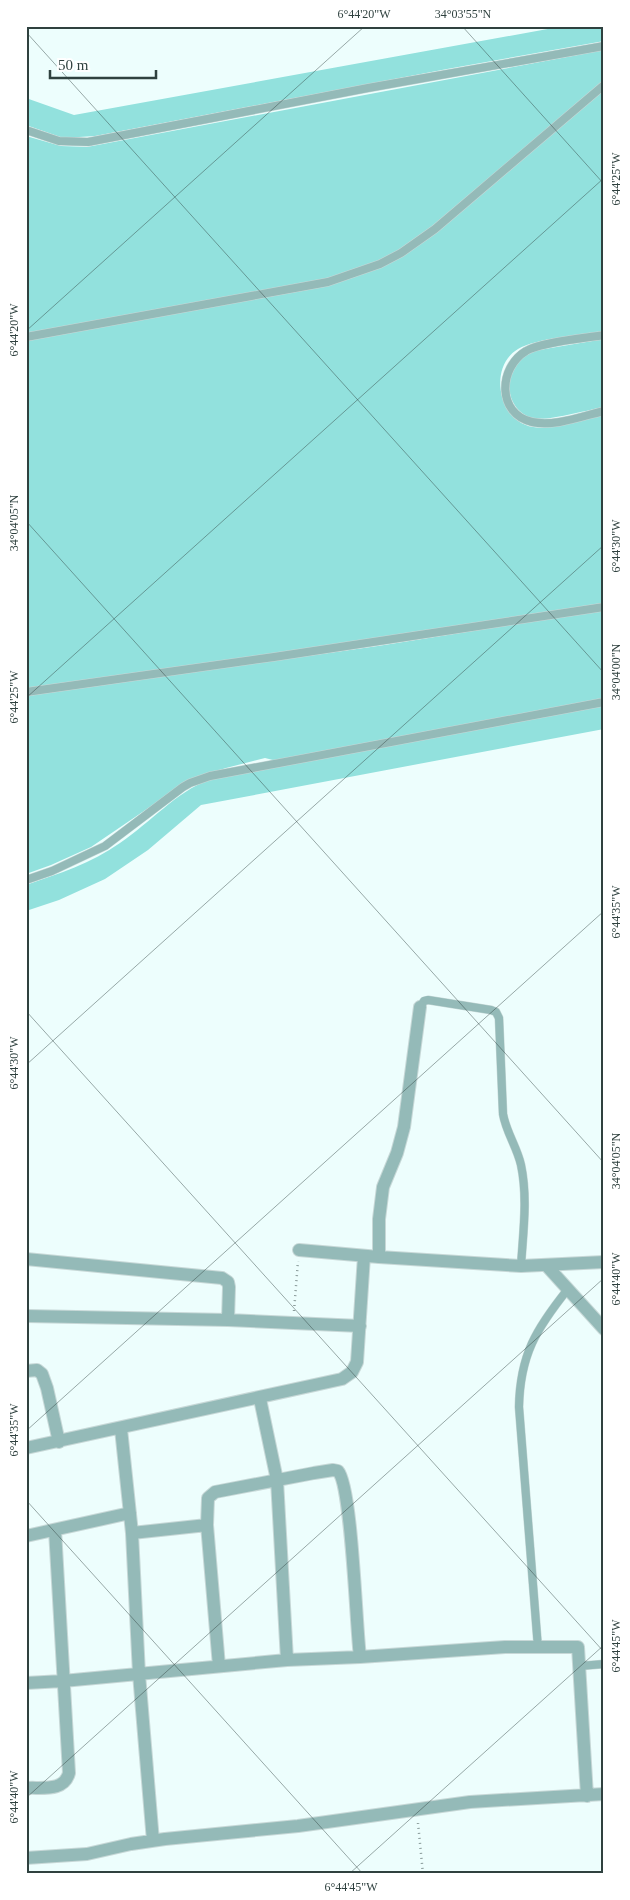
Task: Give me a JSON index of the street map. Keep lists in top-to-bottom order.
{
  "scale_bar": "50 m",
  "coordinates": [
    "6°44'20\"W",
    "34°03'55\"N",
    "6°44'25\"W",
    "34°04'05\"N",
    "6°44'30\"W",
    "34°04'00\"N",
    "6°44'35\"W",
    "6°44'40\"W",
    "6°44'45\"W"
  ]
}
